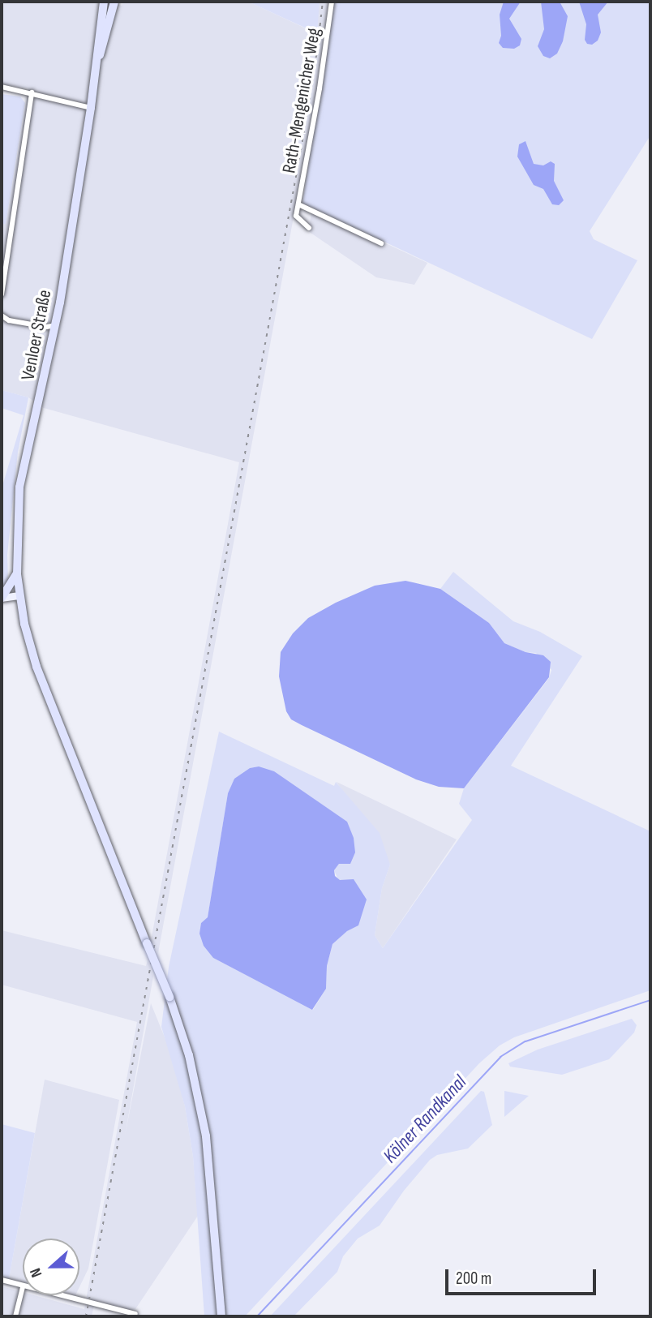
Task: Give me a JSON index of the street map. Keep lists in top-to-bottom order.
{
  "streets": {
    "main road": ["Venloer Straße"],
    "street": ["Rath-Mengenicher Weg"]
  },
  "water": ["Kölner Randkanal"],
  "scale_bar": "200 m",
  "north": "left"
}
